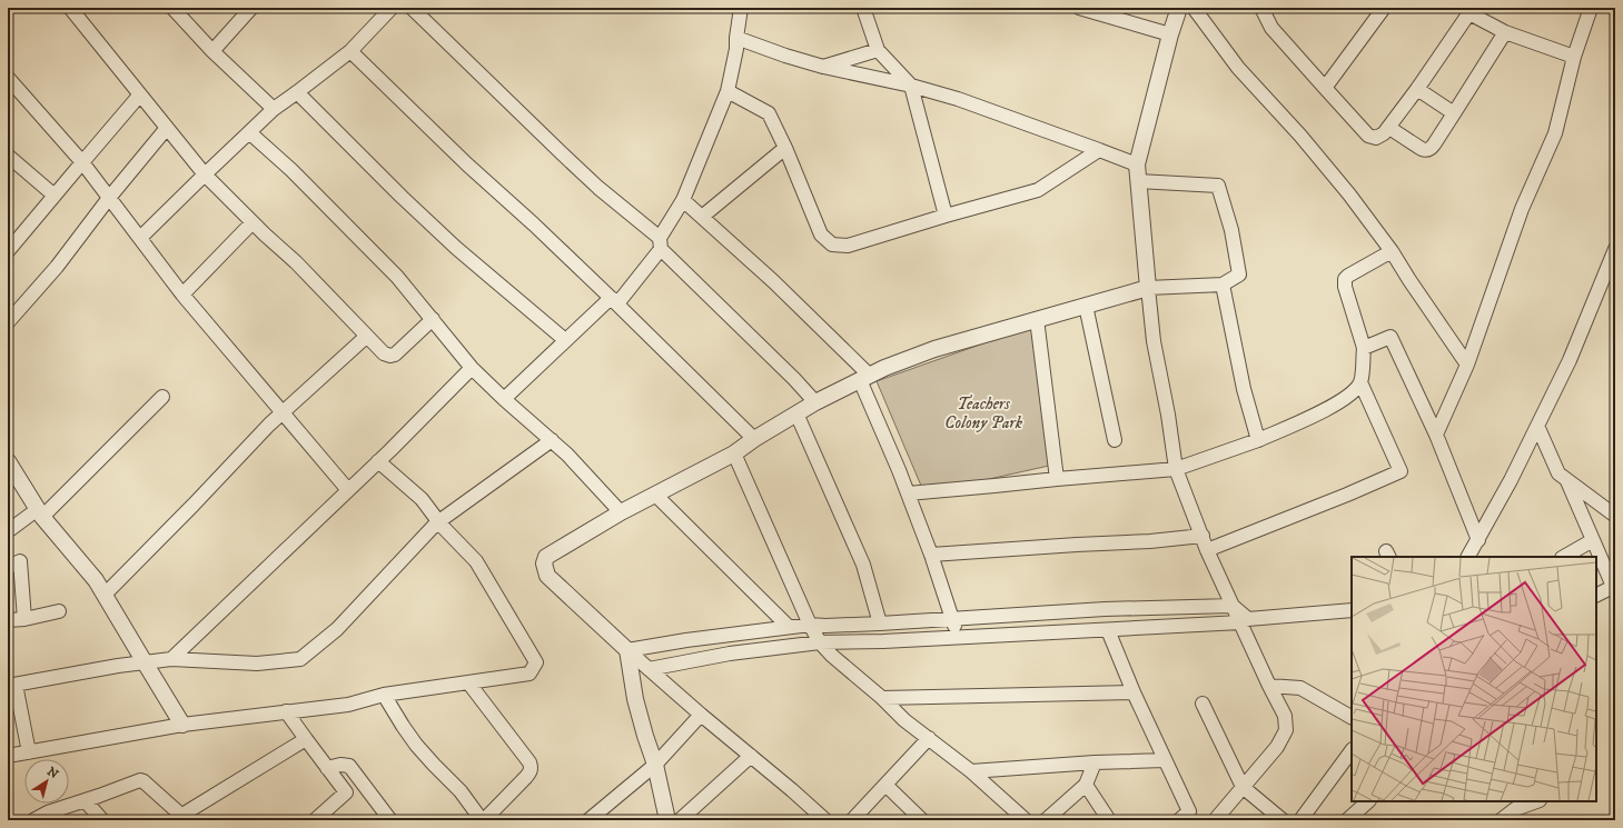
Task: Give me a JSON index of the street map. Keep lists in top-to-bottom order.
{
  "parks": ["Teachers Colony Park"],
  "north": "top right"
}
